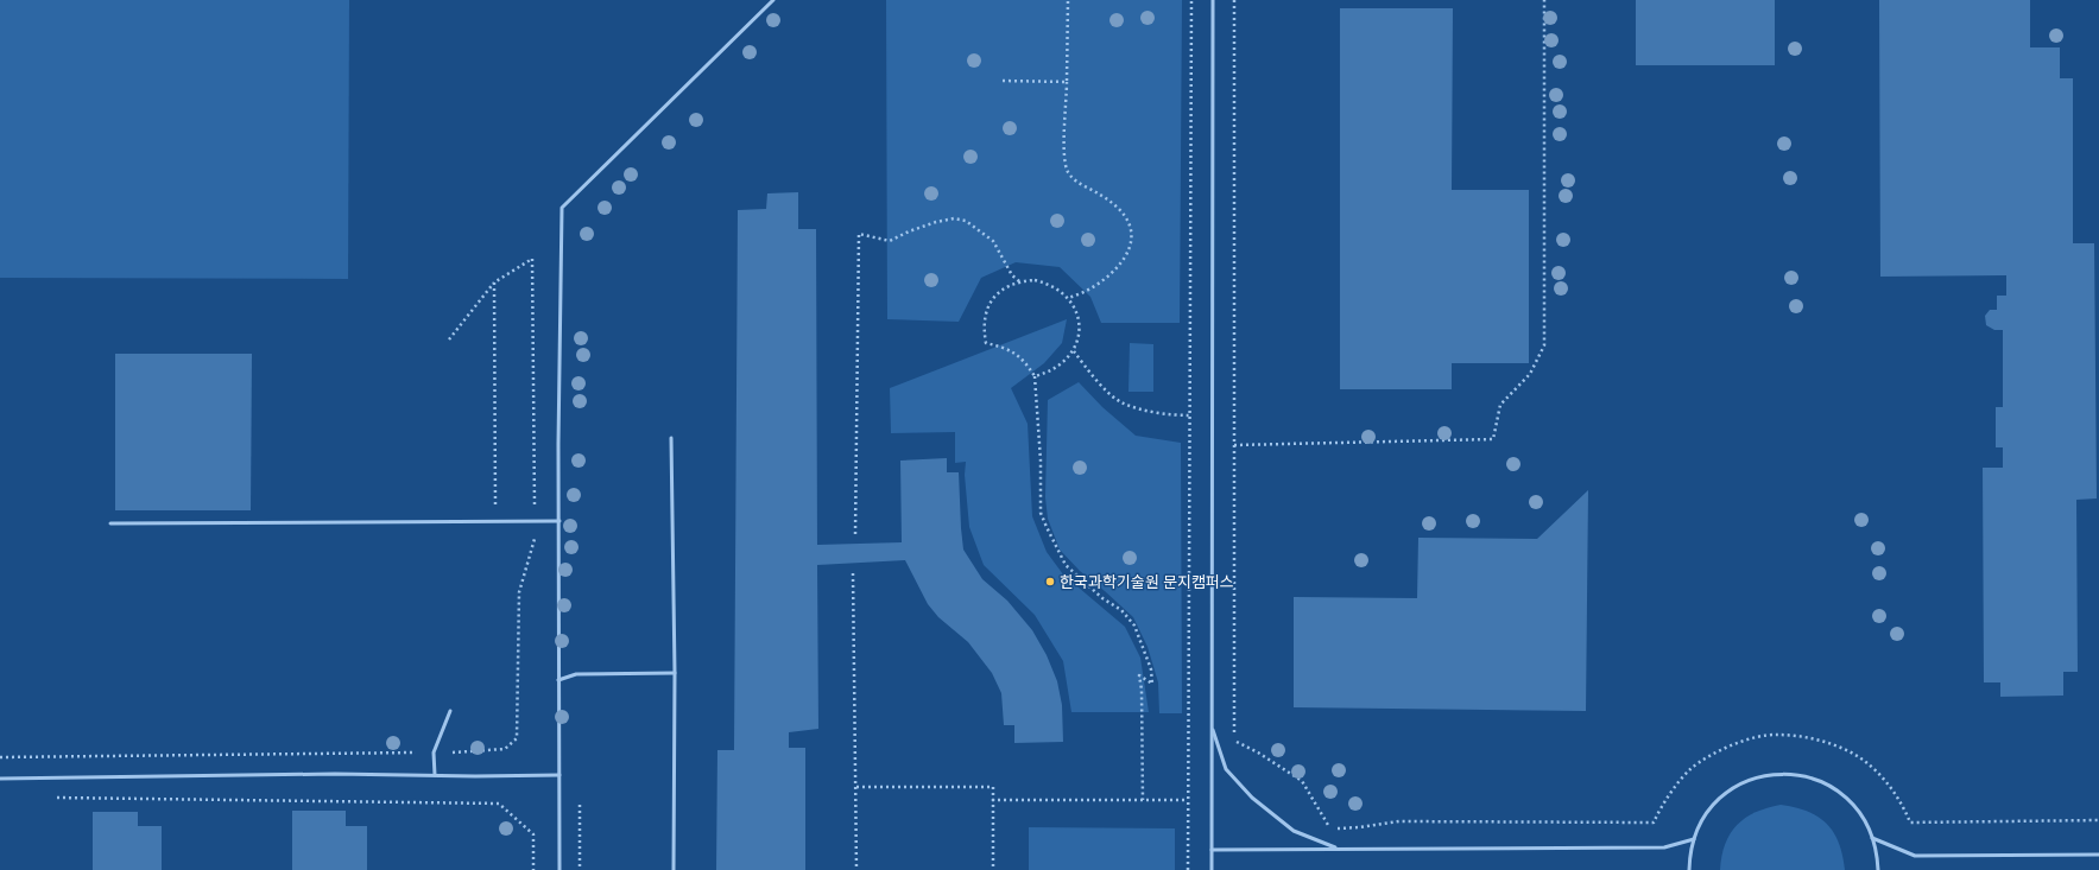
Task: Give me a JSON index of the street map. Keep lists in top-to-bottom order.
{
  "places": ["한국과학기술원 문지캠퍼스"]
}
